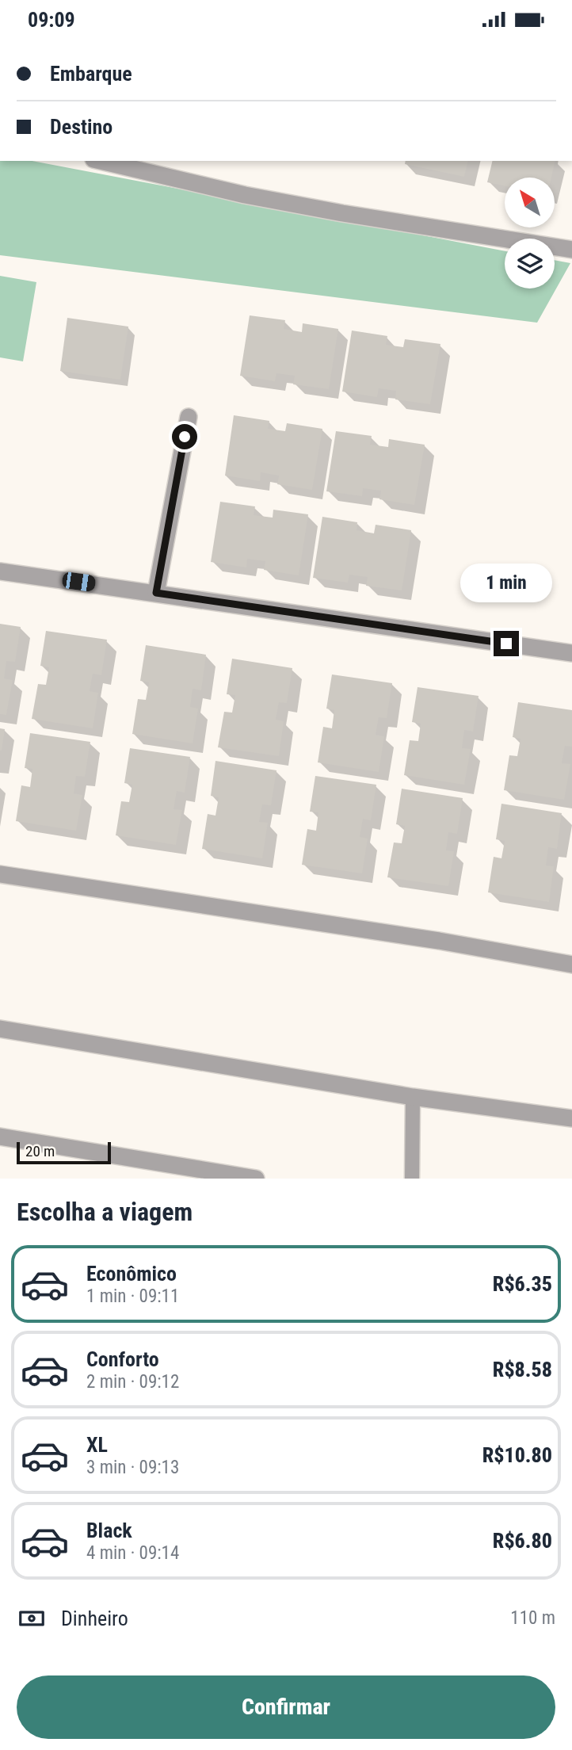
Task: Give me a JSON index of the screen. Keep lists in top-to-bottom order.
{
  "scale_bar": "20 m",
  "north": "top left",
  "page": {
    "status": "09:09",
    "banner": ["Embarque", "Destino"],
    "bubble": "1 min",
    "scale": "20 m",
    "heading": "Escolha a viagem",
    "list": [
      {
        "name": "Econômico",
        "note": "1 min · 09:11",
        "value": "R$6.35"
      },
      {
        "name": "Conforto",
        "note": "2 min · 09:12",
        "value": "R$8.58"
      },
      {
        "name": "XL",
        "note": "3 min · 09:13",
        "value": "R$10.80"
      },
      {
        "name": "Black",
        "note": "4 min · 09:14",
        "value": "R$6.80"
      }
    ],
    "pay": ["Dinheiro", "110 m"],
    "buttons": "Confirmar"
  }
}
